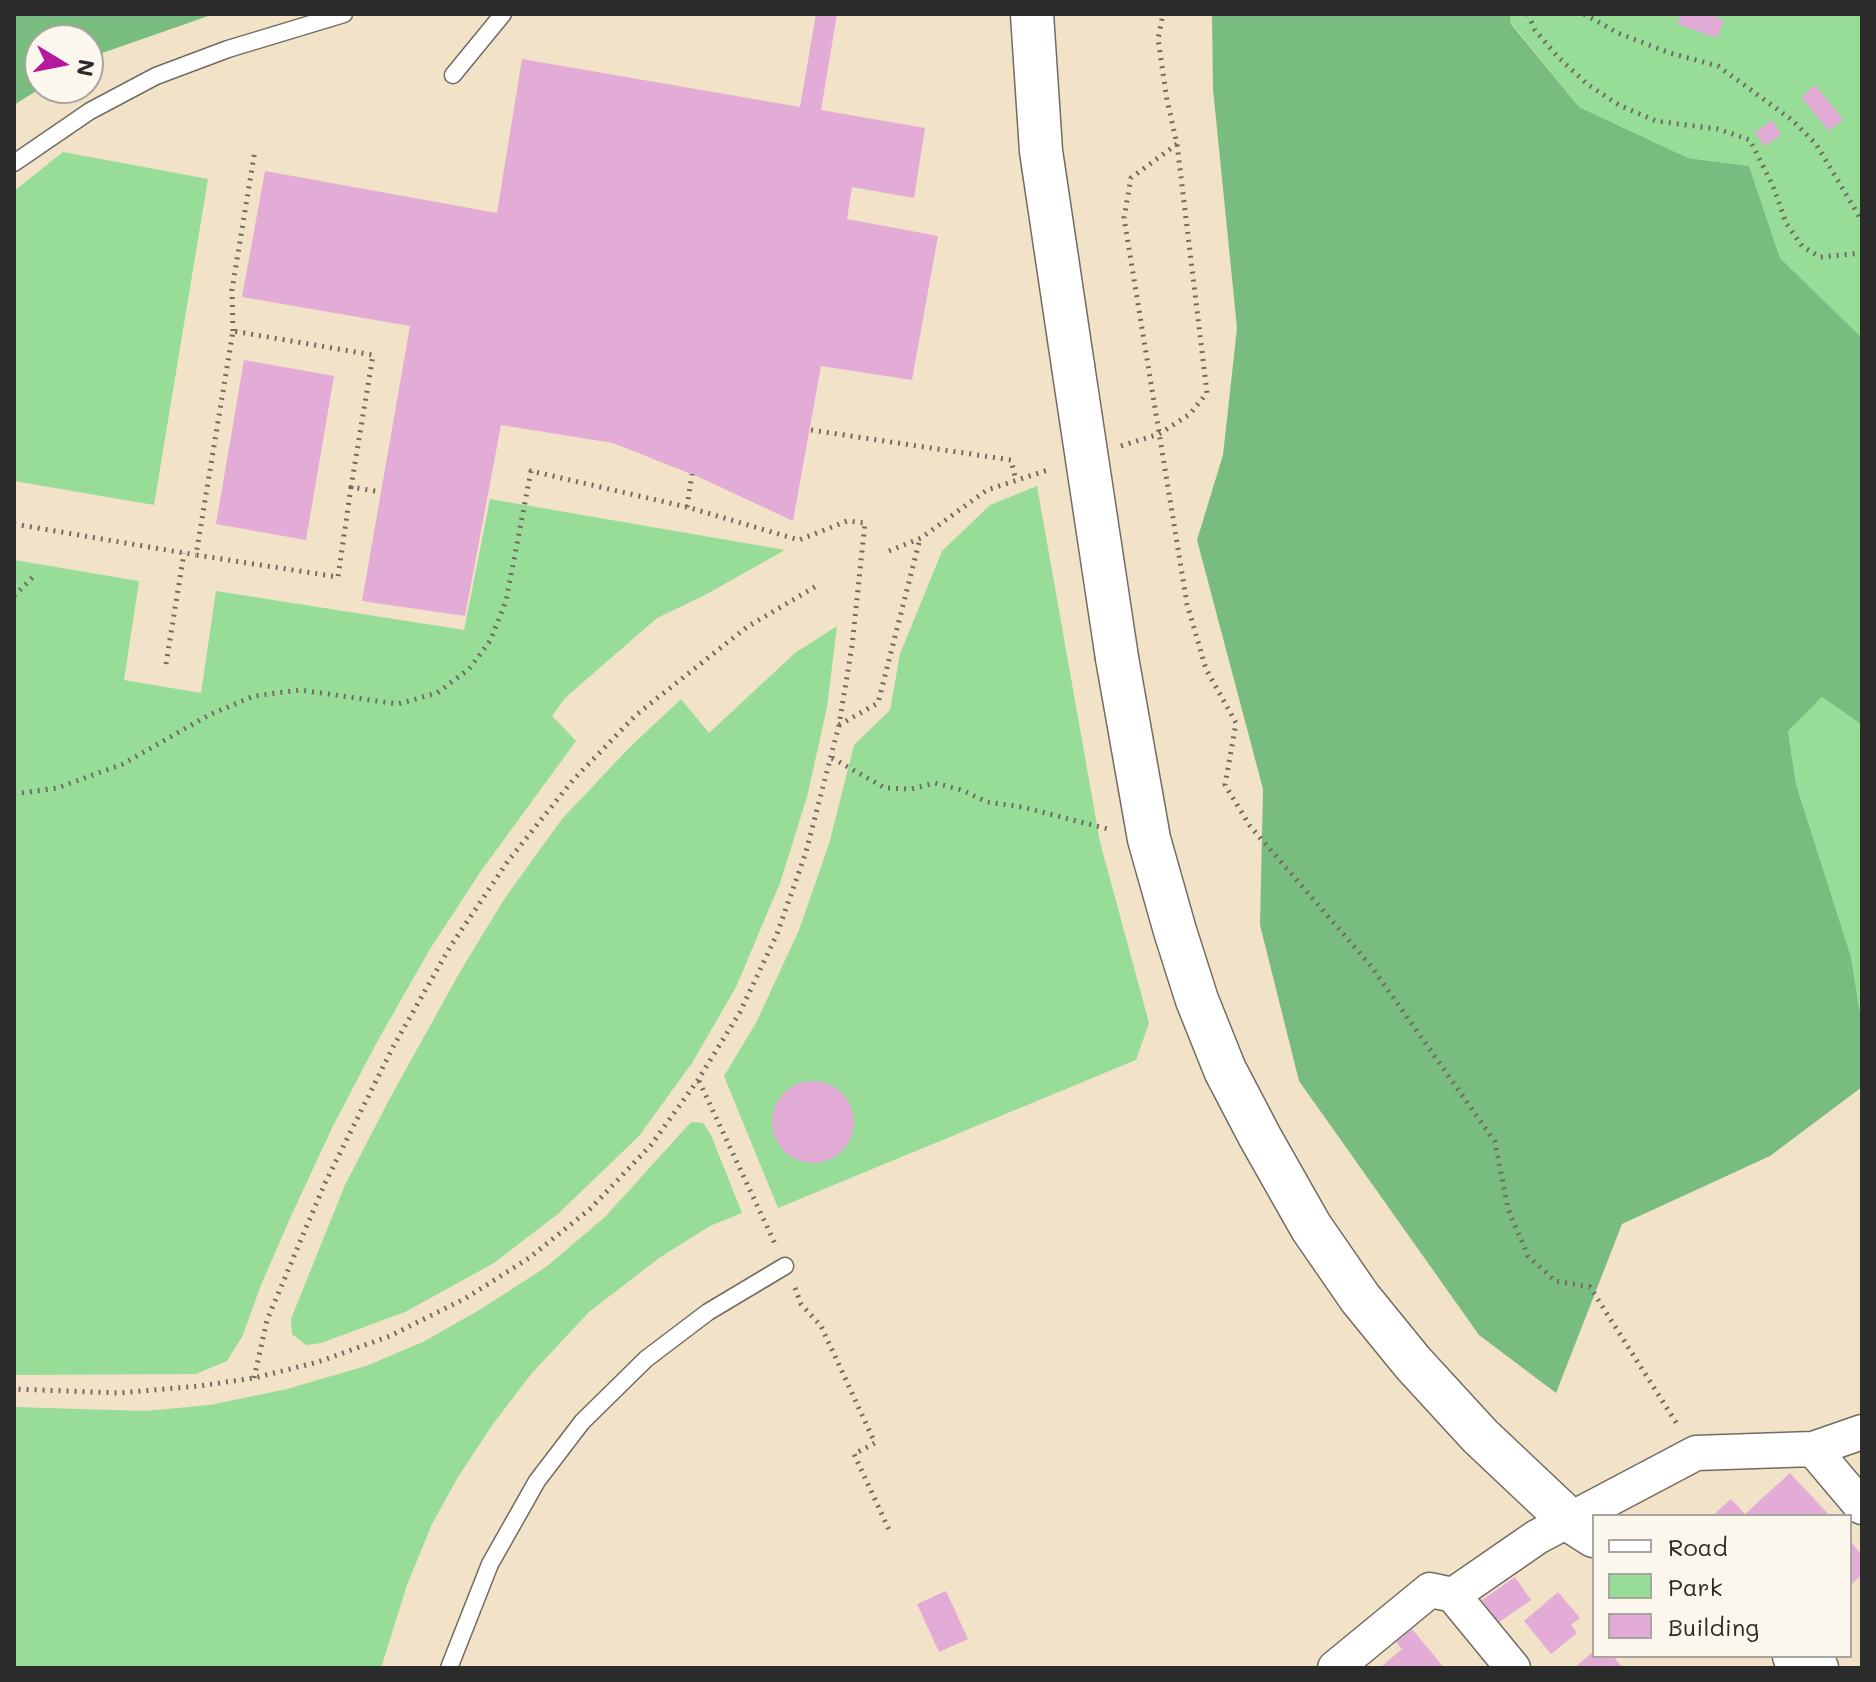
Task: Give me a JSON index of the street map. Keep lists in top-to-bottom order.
{
  "legend": ["Road", "Park", "Building"],
  "north": "right"
}
